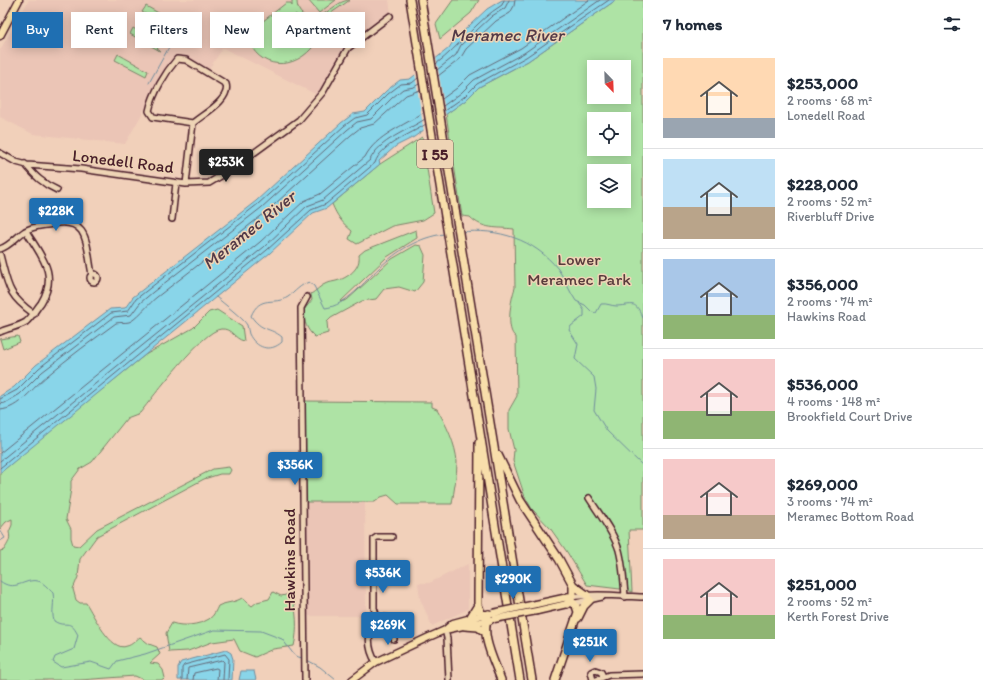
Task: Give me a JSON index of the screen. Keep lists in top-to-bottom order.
{
  "streets": {
    "highway": ["I 55"],
    "street": ["Lonedell Road", "Hawkins Road"]
  },
  "water": ["Meramec River"],
  "parks": ["Lower Meramec Park"],
  "north": "bottom right",
  "page": {
    "heading": "7 homes",
    "chip": [
      "Buy",
      "Rent",
      "Filters",
      "New",
      "Apartment"
    ],
    "list": [
      {
        "name": "$253,000",
        "note": "2 rooms · 68 m² · Lonedell Road"
      },
      {
        "name": "$228,000",
        "note": "2 rooms · 52 m² · Riverbluff Drive"
      },
      {
        "name": "$356,000",
        "note": "2 rooms · 74 m² · Hawkins Road"
      },
      {
        "name": "$536,000",
        "note": "4 rooms · 148 m² · Brookfield Court Drive"
      },
      {
        "name": "$269,000",
        "note": "3 rooms · 74 m² · Meramec Bottom Road"
      },
      {
        "name": "$251,000",
        "note": "2 rooms · 52 m² · Kerth Forest Drive"
      }
    ],
    "price": [
      "$253K",
      "$228K",
      "$356K",
      "$536K",
      "$290K",
      "$269K",
      "$251K"
    ]
  }
}
